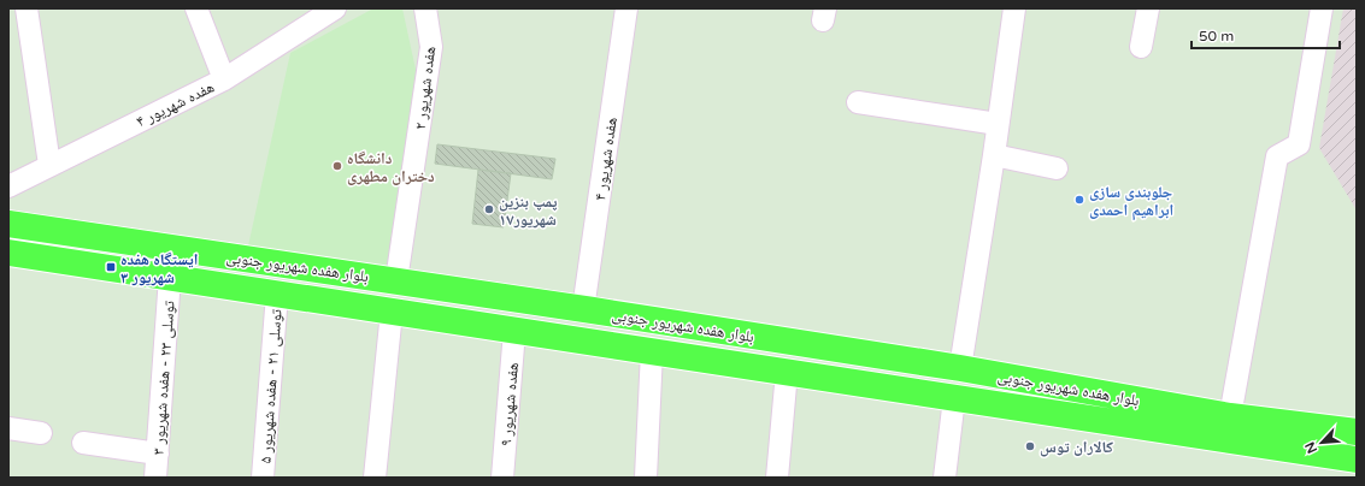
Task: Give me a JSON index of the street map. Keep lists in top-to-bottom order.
{
  "streets": {
    "main road": ["بلوار هفده شهریور جنوبی"],
    "street": [
      "هفده شهریور ۲",
      "هفده شهریور ۴",
      "توسلی ۲۳ - هفده شهریور ۳",
      "توسلی ۲۱ - هفده شهریور ۵",
      "هفده شهریور ۹"
    ]
  },
  "crossings": [
    ["هفده شهریور ۲", "بلوار هفده شهریور جنوبی"],
    ["هفده شهریور ۴", "بلوار هفده شهریور جنوبی"],
    ["بلوار هفده شهریور جنوبی", "توسلی ۲۳ - هفده شهریور ۳"],
    ["بلوار هفده شهریور جنوبی", "توسلی ۲۱ - هفده شهریور ۵"],
    ["بلوار هفده شهریور جنوبی", "هفده شهریور ۹"]
  ],
  "places": {
    "other": [
      "دانشگاه دختران مطهری",
      "جلوبندی سازی ابراهیم احمدی",
      "پمپ بنزین ۱۷شهریور",
      "كالاران توس"
    ],
    "transit": ["ایستگاه هفده شهریور ۳"]
  },
  "scale_bar": "50 m",
  "north": "bottom left"
}
